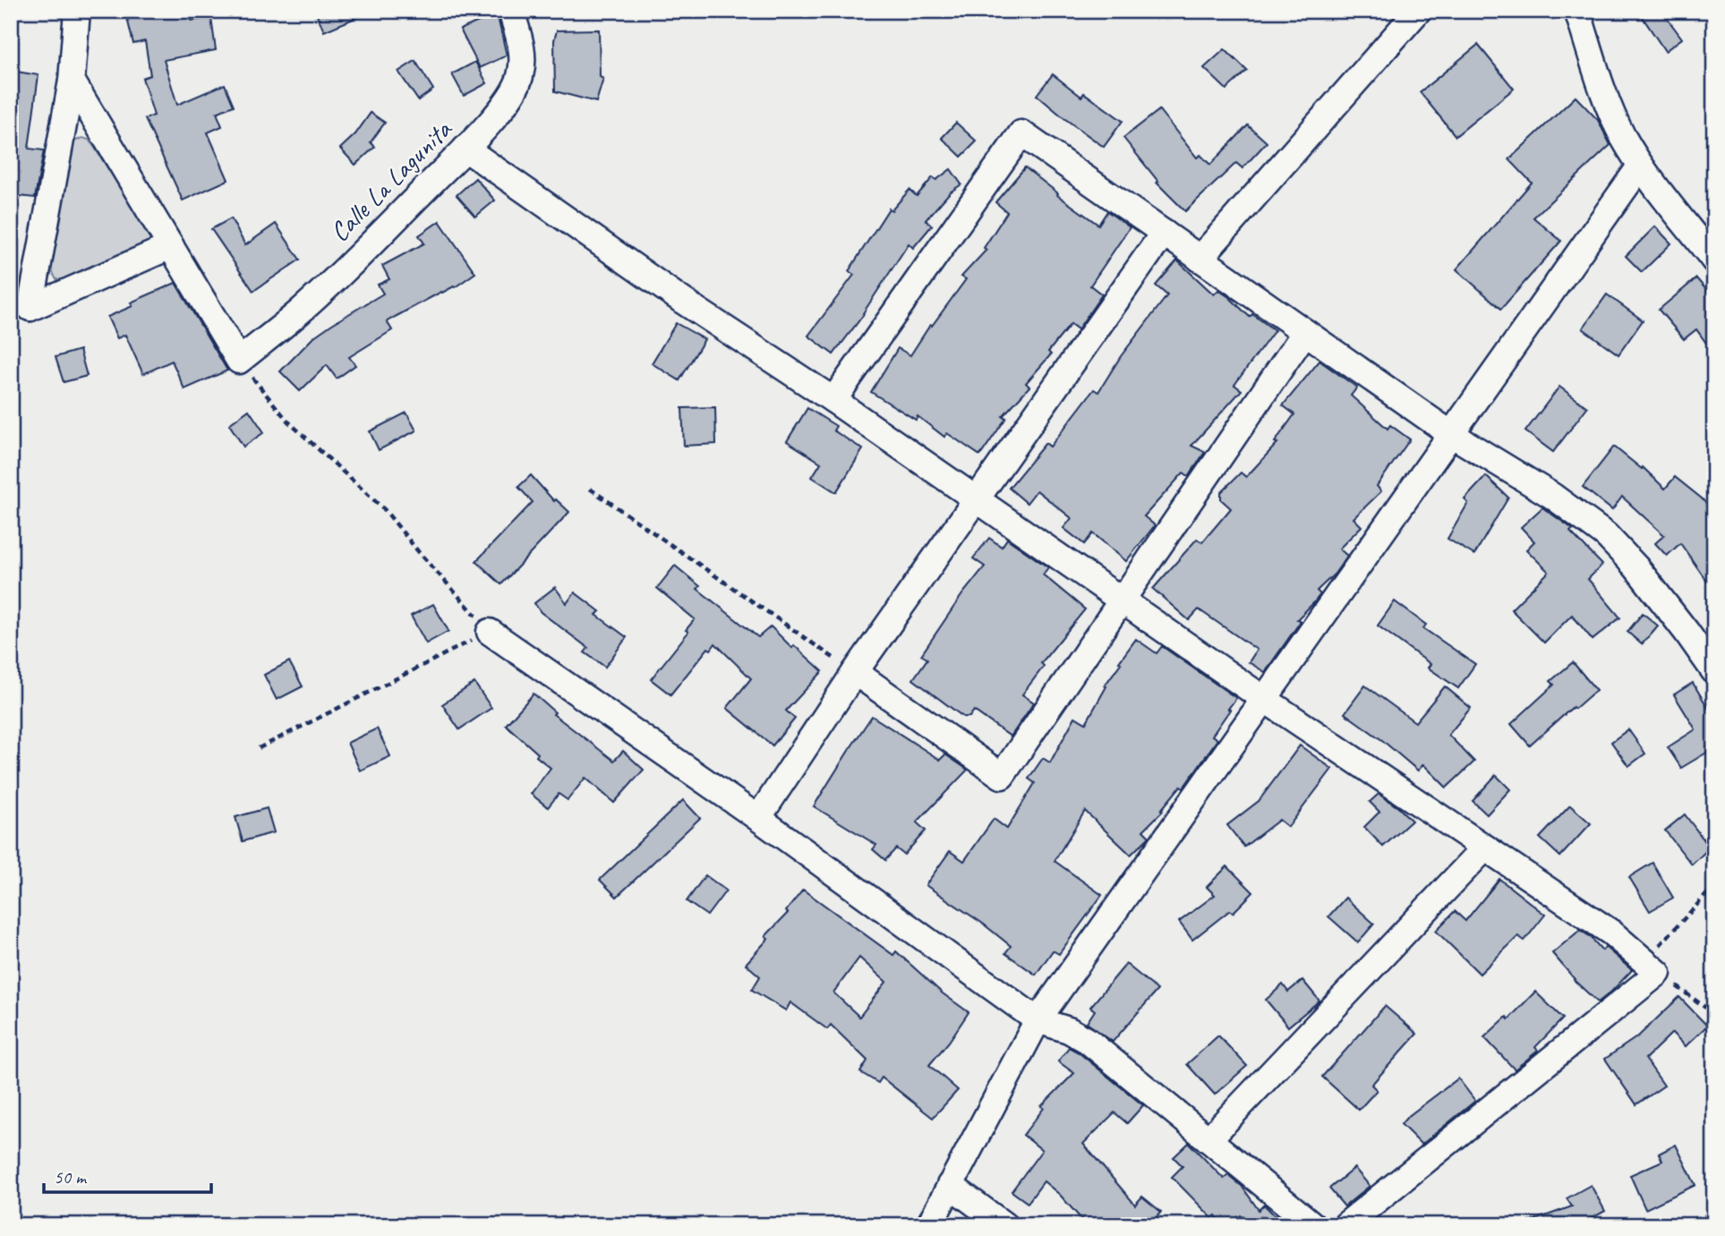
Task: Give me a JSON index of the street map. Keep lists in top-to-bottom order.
{
  "streets": {
    "street": ["Calle La Lagunita"]
  },
  "scale_bar": "50 m"
}
